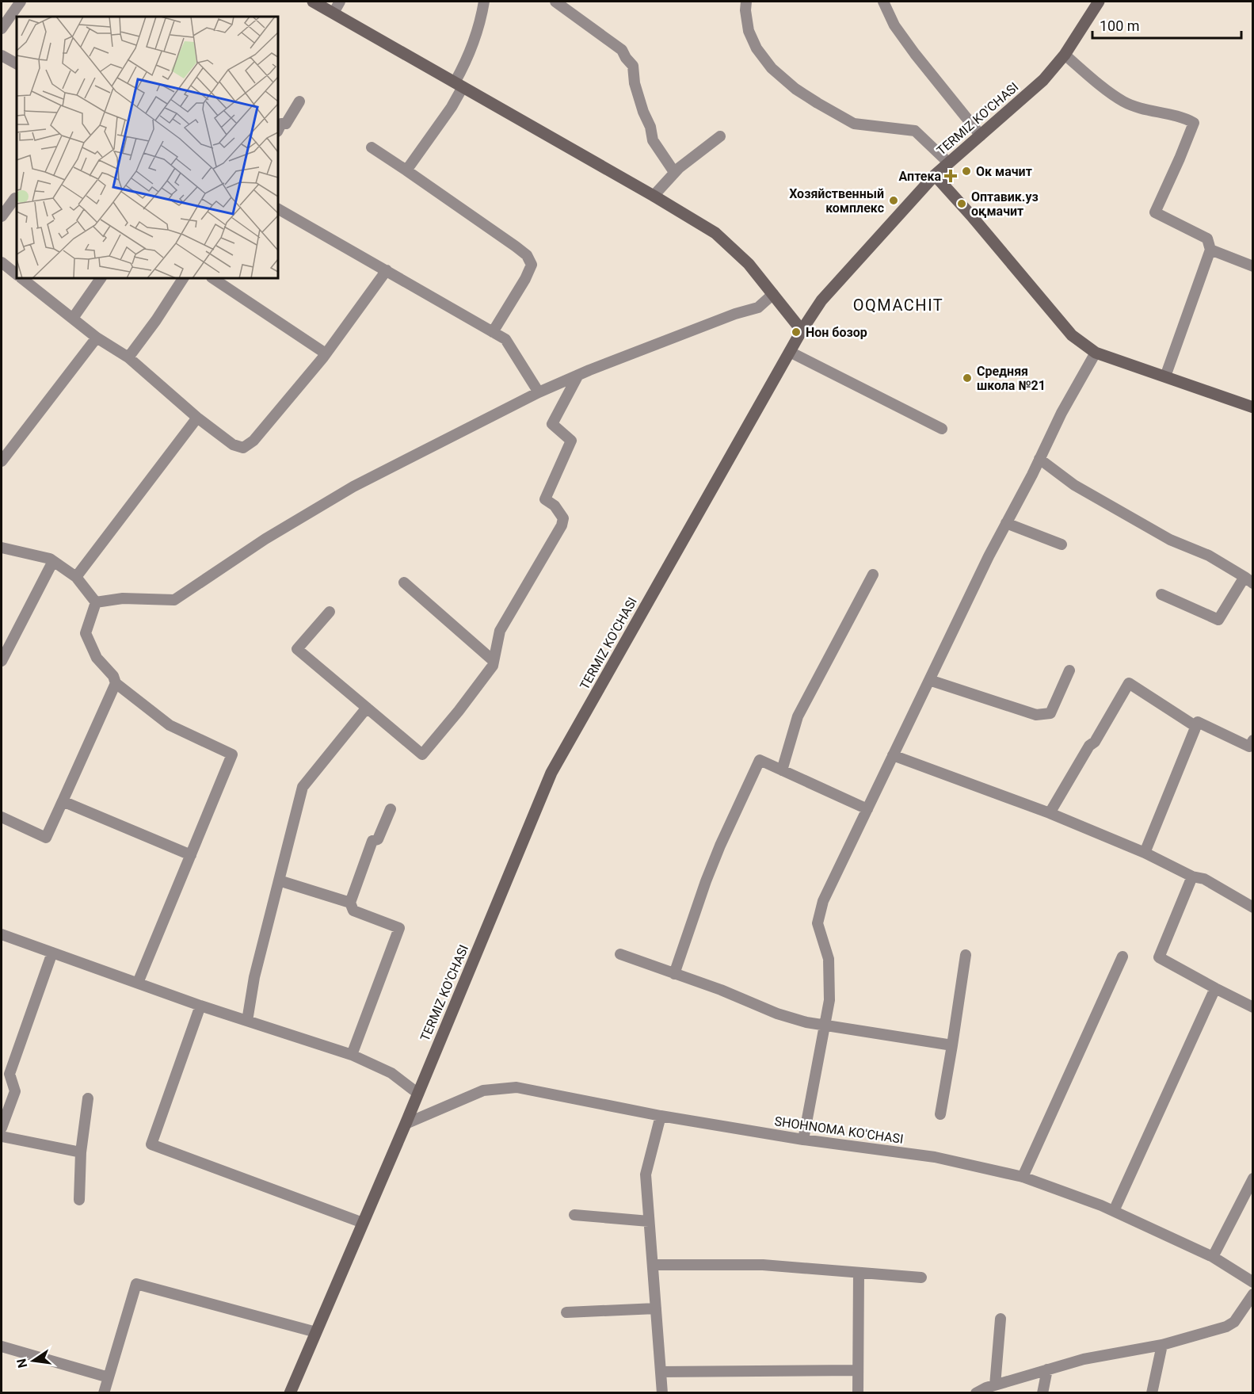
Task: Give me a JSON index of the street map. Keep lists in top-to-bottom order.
{
  "streets": {
    "main road": ["TERMIZ KO'CHASI"],
    "street": ["SHOHNOMA KO'CHASI"]
  },
  "crossings": [
    ["TERMIZ KO'CHASI", "SHOHNOMA KO'CHASI"]
  ],
  "districts": ["OQMACHIT"],
  "places": {
    "other": [
      "Ок мачит",
      "Хозяйственный комплекс",
      "Оптавик.уз оқмачит",
      "Нон бозор",
      "Средняя школа №21"
    ],
    "health": ["Аптека"]
  },
  "scale_bar": "100 m",
  "north": "left"
}
